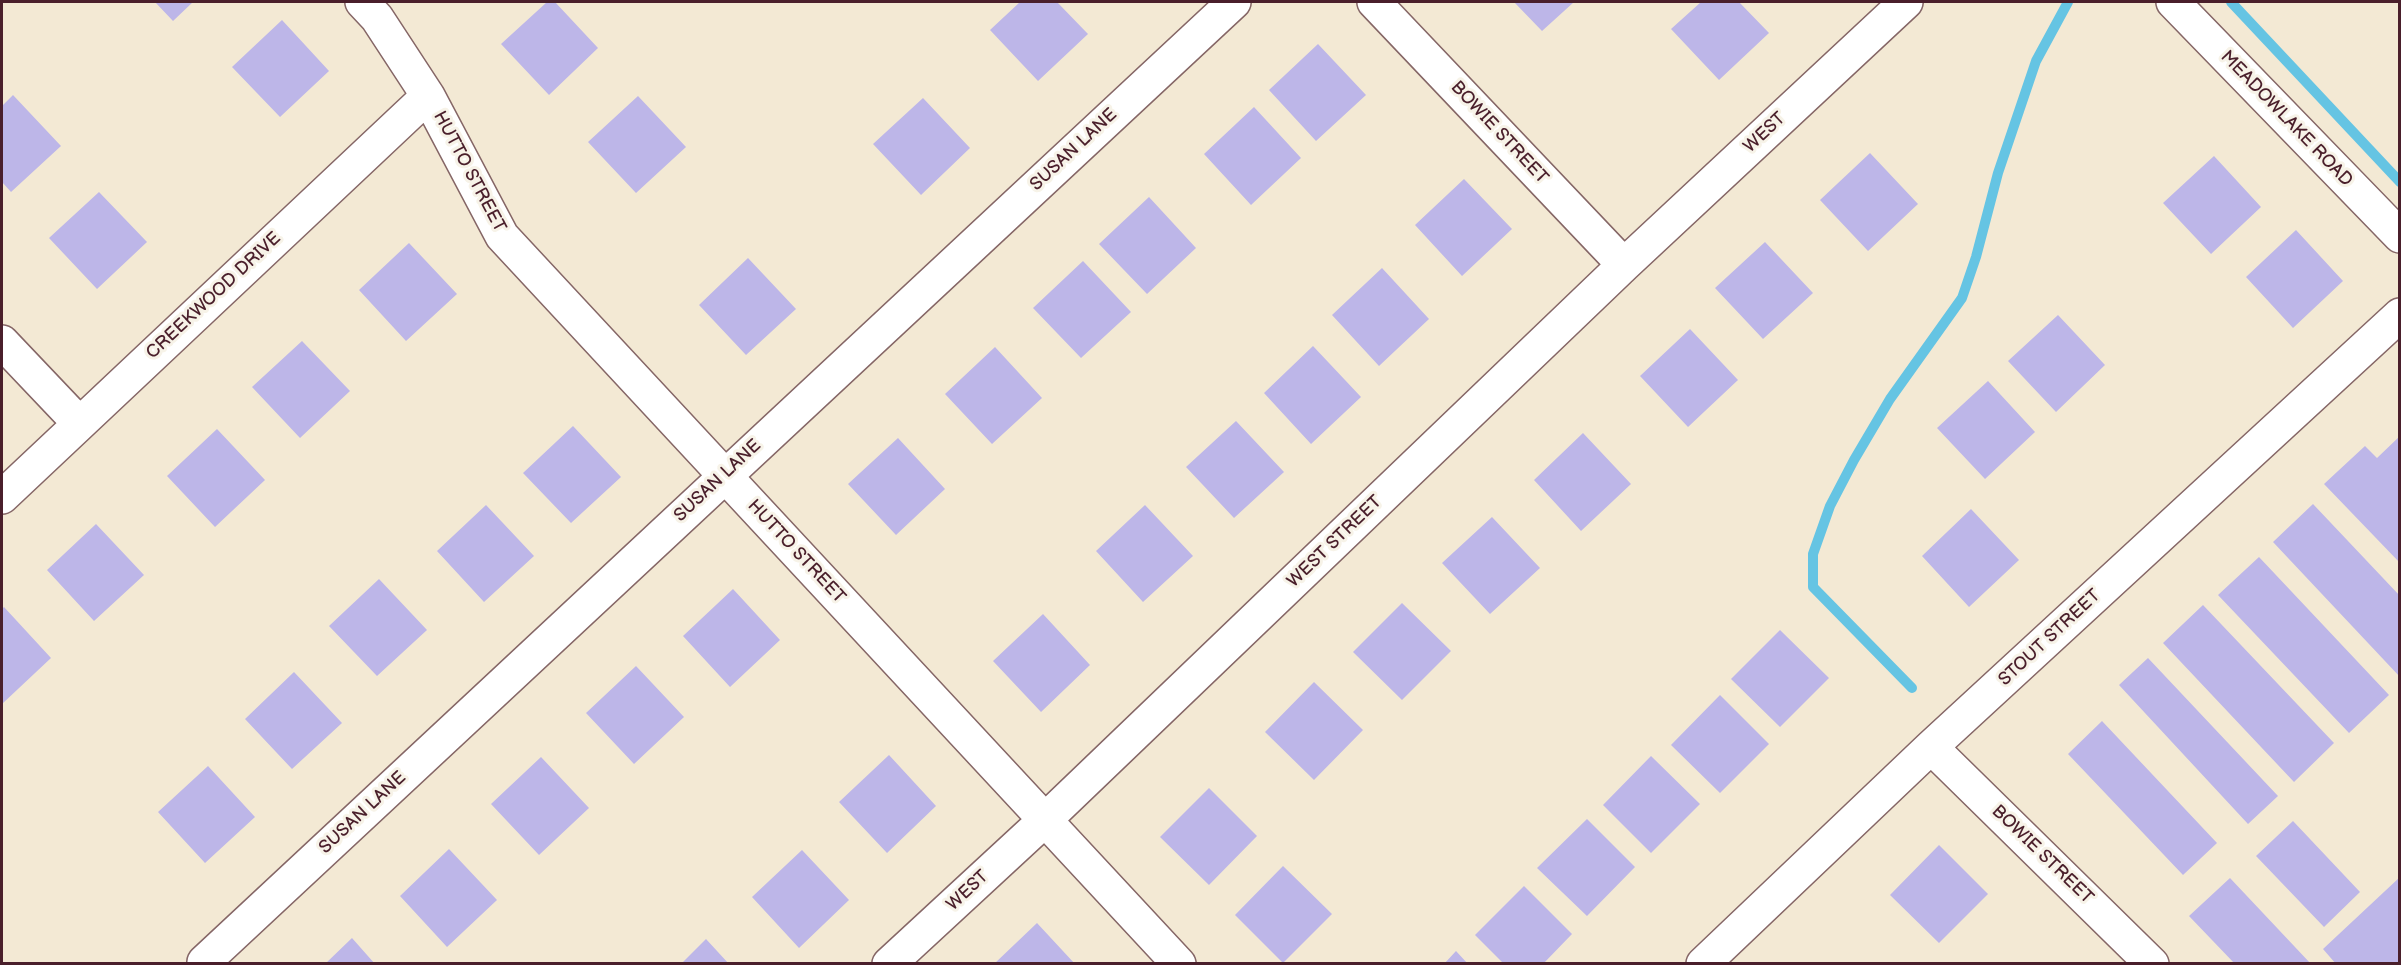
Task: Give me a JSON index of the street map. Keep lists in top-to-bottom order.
{
  "streets": {
    "street": [
      "MEADOWLAKE ROAD",
      "BOWIE STREET",
      "WEST",
      "SUSAN LANE",
      "HUTTO STREET",
      "CREEKWOOD DRIVE",
      "WEST STREET",
      "STOUT STREET"
    ]
  },
  "crossings": [
    ["BOWIE STREET", "WEST"],
    ["BOWIE STREET", "WEST STREET"],
    ["BOWIE STREET", "STOUT STREET"],
    ["WEST", "HUTTO STREET"],
    ["WEST", "WEST STREET"],
    ["SUSAN LANE", "HUTTO STREET"],
    ["HUTTO STREET", "CREEKWOOD DRIVE"],
    ["HUTTO STREET", "WEST STREET"]
  ]
}
